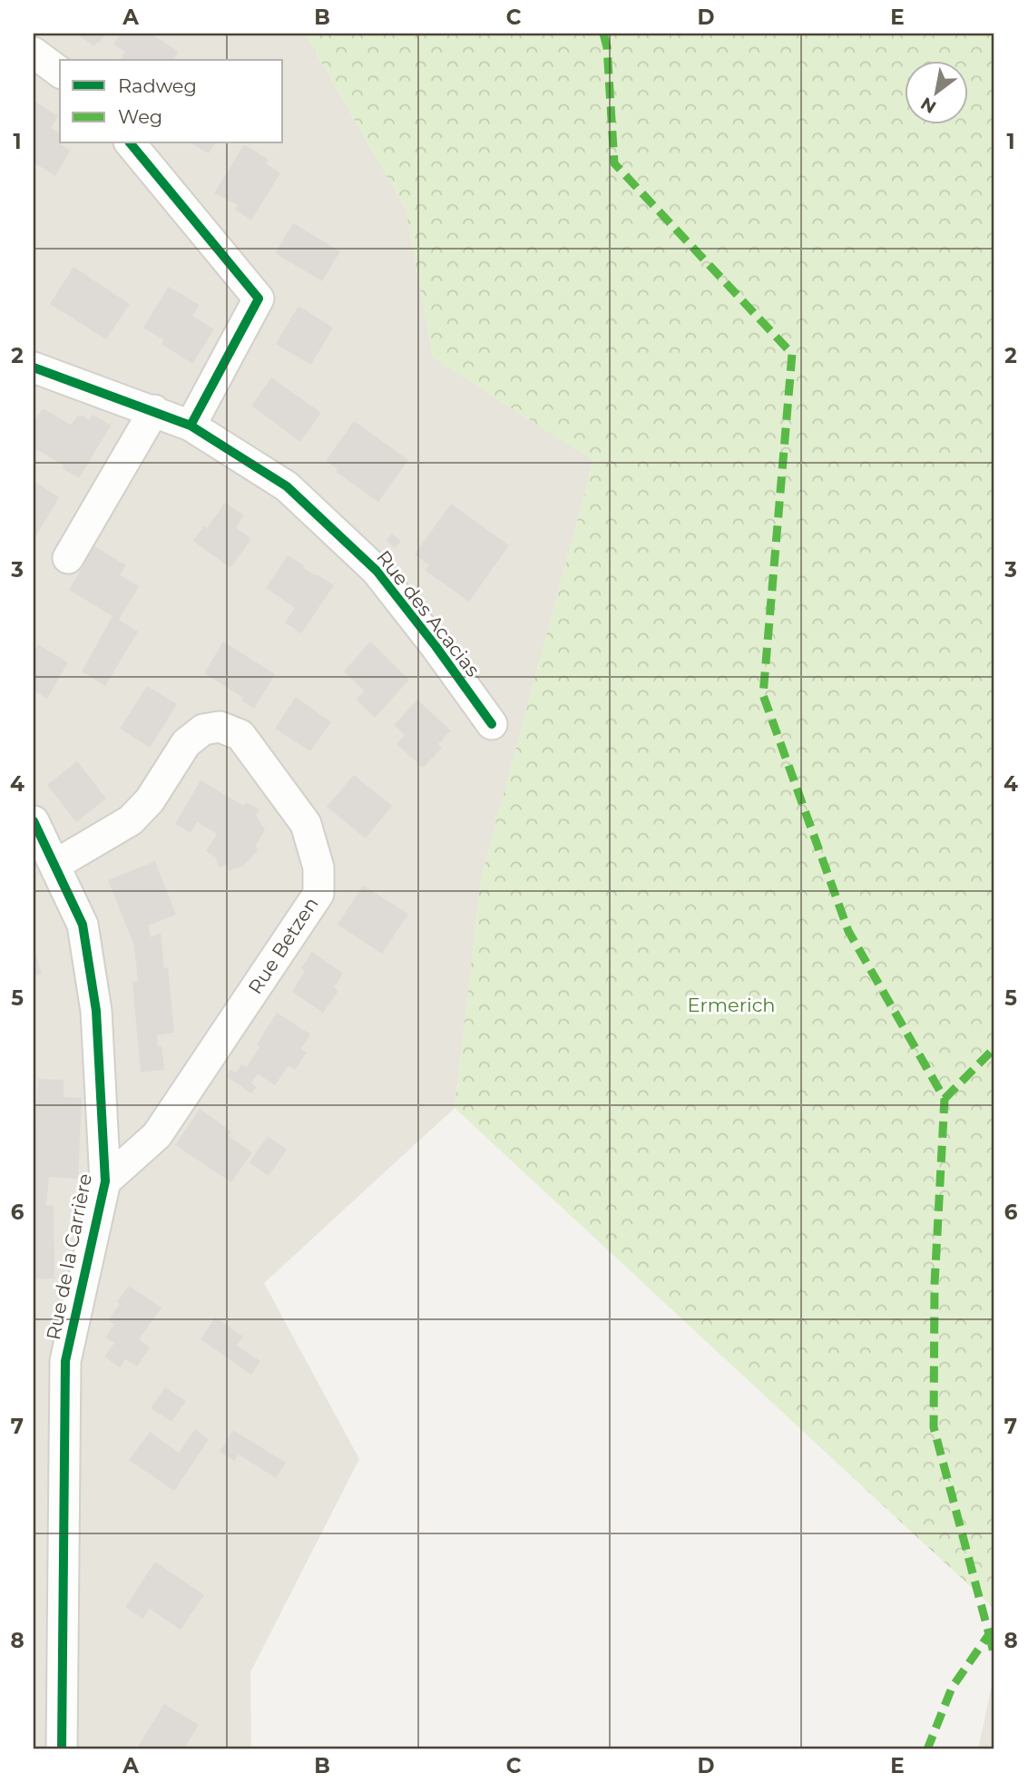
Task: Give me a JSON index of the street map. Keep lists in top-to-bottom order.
{
  "streets": {
    "street": ["Rue des Acacias", "Rue Betzen", "Rue de la Carrière"]
  },
  "crossings": [
    ["Rue Betzen", "Rue de la Carrière"]
  ],
  "parks": ["Ermerich"],
  "legend": ["Radweg", "Weg"],
  "north": "bottom left",
  "grid": {
    "columns": [
      "A",
      "B",
      "C",
      "D",
      "E"
    ],
    "rows": [
      "1",
      "2",
      "3",
      "4",
      "5",
      "6",
      "7",
      "8"
    ]
  }
}
